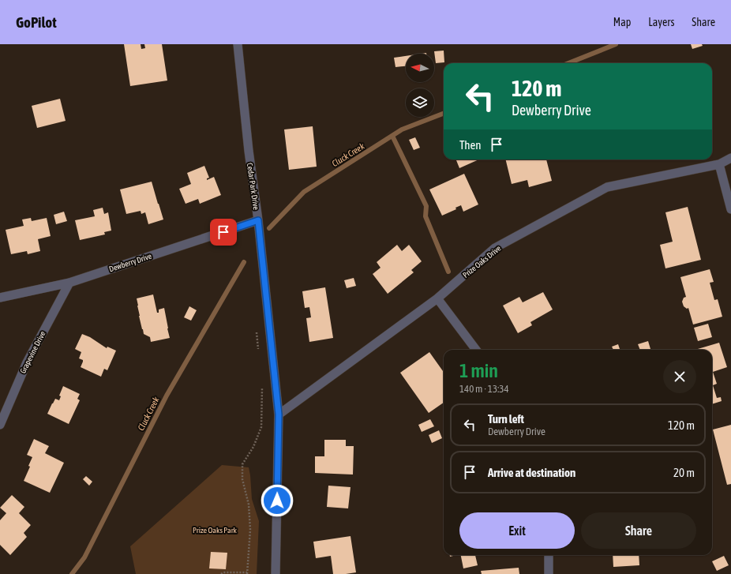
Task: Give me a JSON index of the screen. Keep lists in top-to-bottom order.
{
  "streets": {
    "street": [
      "Cedar Park Drive",
      "Prize Oaks Drive",
      "Dewberry Drive",
      "Grapevine Drive"
    ]
  },
  "crossings": [
    ["Cedar Park Drive", "Prize Oaks Drive"],
    ["Cedar Park Drive", "Dewberry Drive"],
    ["Dewberry Drive", "Grapevine Drive"]
  ],
  "water": ["Cluck Creek"],
  "parks": ["Prize Oaks Park"],
  "north": "left",
  "page": {
    "header": "GoPilot",
    "nav": ["Map", "Layers", "Share"],
    "turn": ["120 m", "Dewberry Drive"],
    "then": "Then",
    "heading": ["1 min", "140 m · 13:34"],
    "list": [
      {
        "name": "Turn left",
        "note": "Dewberry Drive",
        "value": "120 m"
      },
      {
        "name": "Arrive at destination",
        "value": "20 m"
      }
    ],
    "buttons": ["Exit", "Share"]
  }
}
